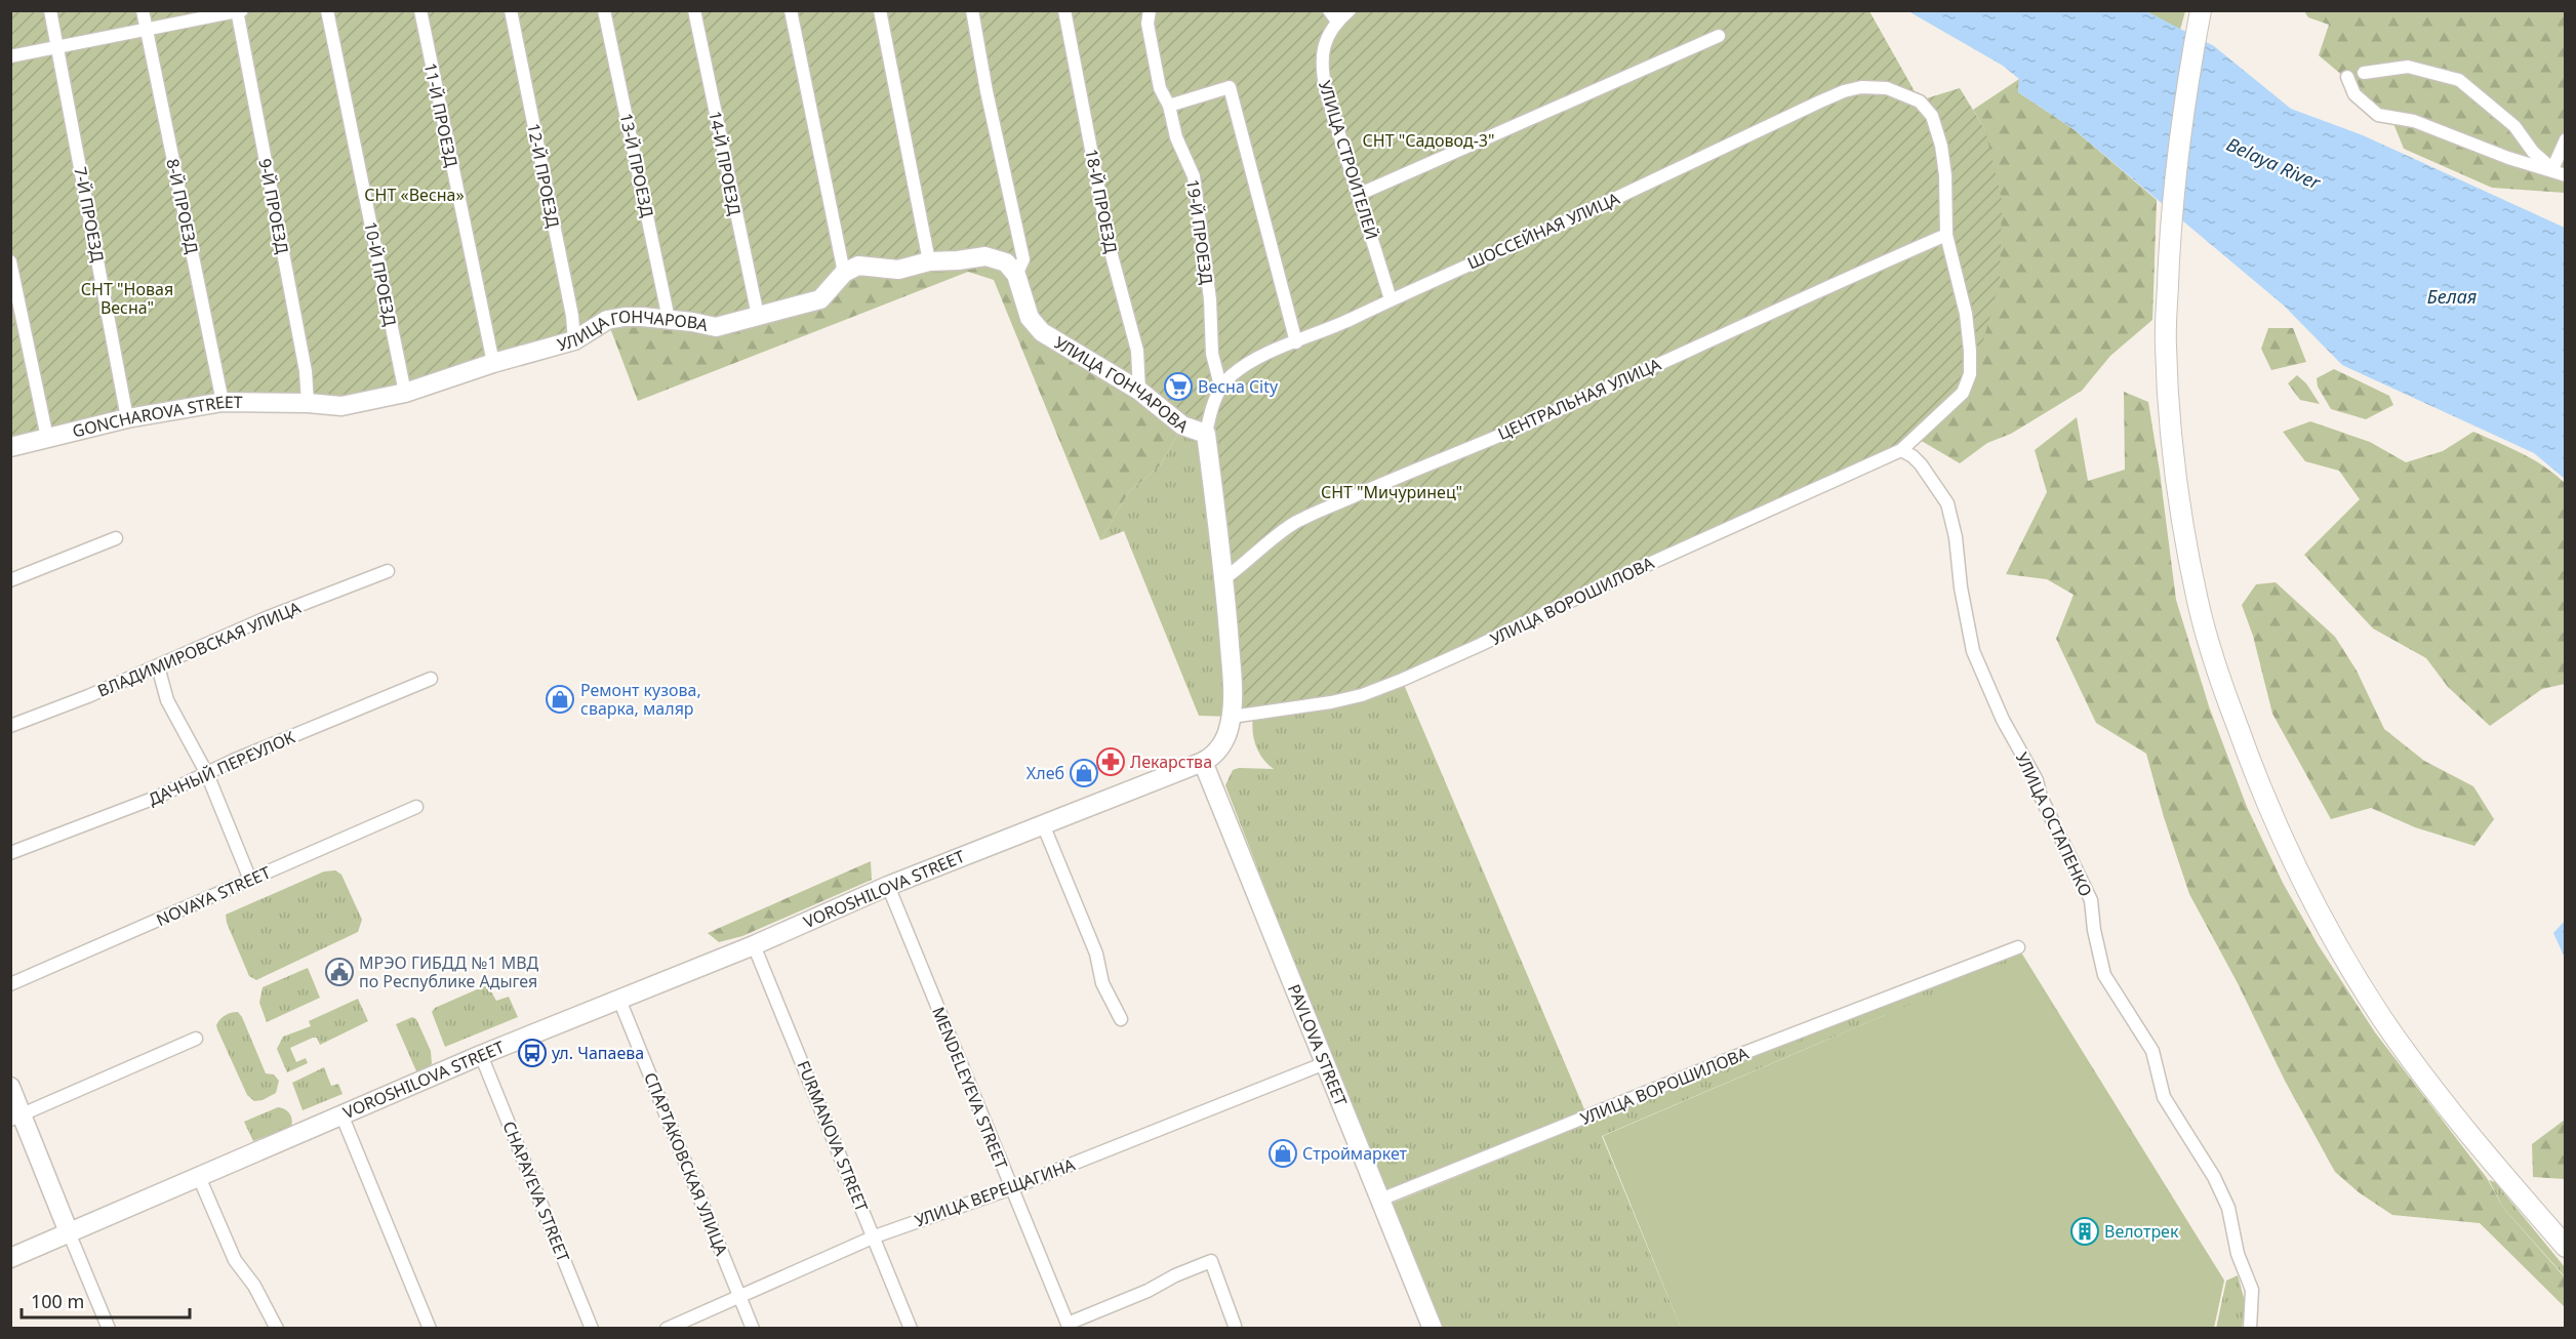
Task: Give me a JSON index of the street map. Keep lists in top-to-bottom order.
{
  "streets": {
    "street": [
      "11-Й ПРОЕЗД",
      "УЛИЦА СТРОИТЕЛЕЙ",
      "14-Й ПРОЕЗД",
      "13-Й ПРОЕЗД",
      "12-Й ПРОЕЗД",
      "18-Й ПРОЕЗД",
      "8-Й ПРОЕЗД",
      "9-Й ПРОЕЗД",
      "7-Й ПРОЕЗД",
      "ШОССЕЙНАЯ УЛИЦА",
      "19-Й ПРОЕЗД",
      "10-Й ПРОЕЗД",
      "УЛИЦА ГОНЧАРОВА",
      "ЦЕНТРАЛЬНАЯ УЛИЦА",
      "GONCHAROVA STREET",
      "УЛИЦА ВОРОШИЛОВА",
      "ВЛАДИМИРОВСКАЯ УЛИЦА",
      "ДАЧНЫЙ ПЕРЕУЛОК",
      "УЛИЦА ОСТАПЕНКО",
      "VOROSHILOVA STREET",
      "NOVAYA STREET",
      "PAVLOVA STREET",
      "MENDELEYEVA STREET",
      "FURMANOVA STREET",
      "СПАРТАКОВСКАЯ УЛИЦА",
      "CHAPAYEVA STREET",
      "УЛИЦА ВЕРЕЩАГИНА"
    ]
  },
  "crossings": [
    ["11-Й ПРОЕЗД", "УЛИЦА ГОНЧАРОВА"],
    ["УЛИЦА СТРОИТЕЛЕЙ", "ШОССЕЙНАЯ УЛИЦА"],
    ["14-Й ПРОЕЗД", "УЛИЦА ГОНЧАРОВА"],
    ["13-Й ПРОЕЗД", "УЛИЦА ГОНЧАРОВА"],
    ["12-Й ПРОЕЗД", "УЛИЦА ГОНЧАРОВА"],
    ["18-Й ПРОЕЗД", "УЛИЦА ГОНЧАРОВА"],
    ["8-Й ПРОЕЗД", "GONCHAROVA STREET"],
    ["9-Й ПРОЕЗД", "УЛИЦА ГОНЧАРОВА"],
    ["9-Й ПРОЕЗД", "GONCHAROVA STREET"],
    ["7-Й ПРОЕЗД", "GONCHAROVA STREET"],
    ["ШОССЕЙНАЯ УЛИЦА", "19-Й ПРОЕЗД"],
    ["ШОССЕЙНАЯ УЛИЦА", "УЛИЦА ВОРОШИЛОВА"],
    ["10-Й ПРОЕЗД", "УЛИЦА ГОНЧАРОВА"],
    ["УЛИЦА ГОНЧАРОВА", "GONCHAROVA STREET"],
    ["ЦЕНТРАЛЬНАЯ УЛИЦА", "УЛИЦА ВОРОШИЛОВА"],
    ["УЛИЦА ВОРОШИЛОВА", "УЛИЦА ОСТАПЕНКО"],
    ["УЛИЦА ВОРОШИЛОВА", "PAVLOVA STREET"],
    ["VOROSHILOVA STREET", "PAVLOVA STREET"],
    ["VOROSHILOVA STREET", "MENDELEYEVA STREET"],
    ["VOROSHILOVA STREET", "FURMANOVA STREET"],
    ["VOROSHILOVA STREET", "СПАРТАКОВСКАЯ УЛИЦА"],
    ["VOROSHILOVA STREET", "CHAPAYEVA STREET"],
    ["PAVLOVA STREET", "УЛИЦА ВЕРЕЩАГИНА"],
    ["MENDELEYEVA STREET", "УЛИЦА ВЕРЕЩАГИНА"],
    ["FURMANOVA STREET", "УЛИЦА ВЕРЕЩАГИНА"],
    ["СПАРТАКОВСКАЯ УЛИЦА", "УЛИЦА ВЕРЕЩАГИНА"]
  ],
  "water": ["Belaya River", "Белая"],
  "parks": [
    "СНТ \"Садовод-3\"",
    "СНТ «Весна»",
    "СНТ \"Новая Весна\"",
    "СНТ \"Мичуринец\""
  ],
  "places": {
    "supermarket": ["Весна City"],
    "shop": ["Ремонт кузова, сварка, маляр", "Хлеб", "Строймаркет"],
    "pharmacy": ["Лекарства"],
    "public building": ["МРЭО ГИБДД №1 МВД по Республике Адыгея"],
    "bus stop": ["ул. Чапаева"],
    "building": ["Велотрек"]
  },
  "scale_bar": "100 m"
}
